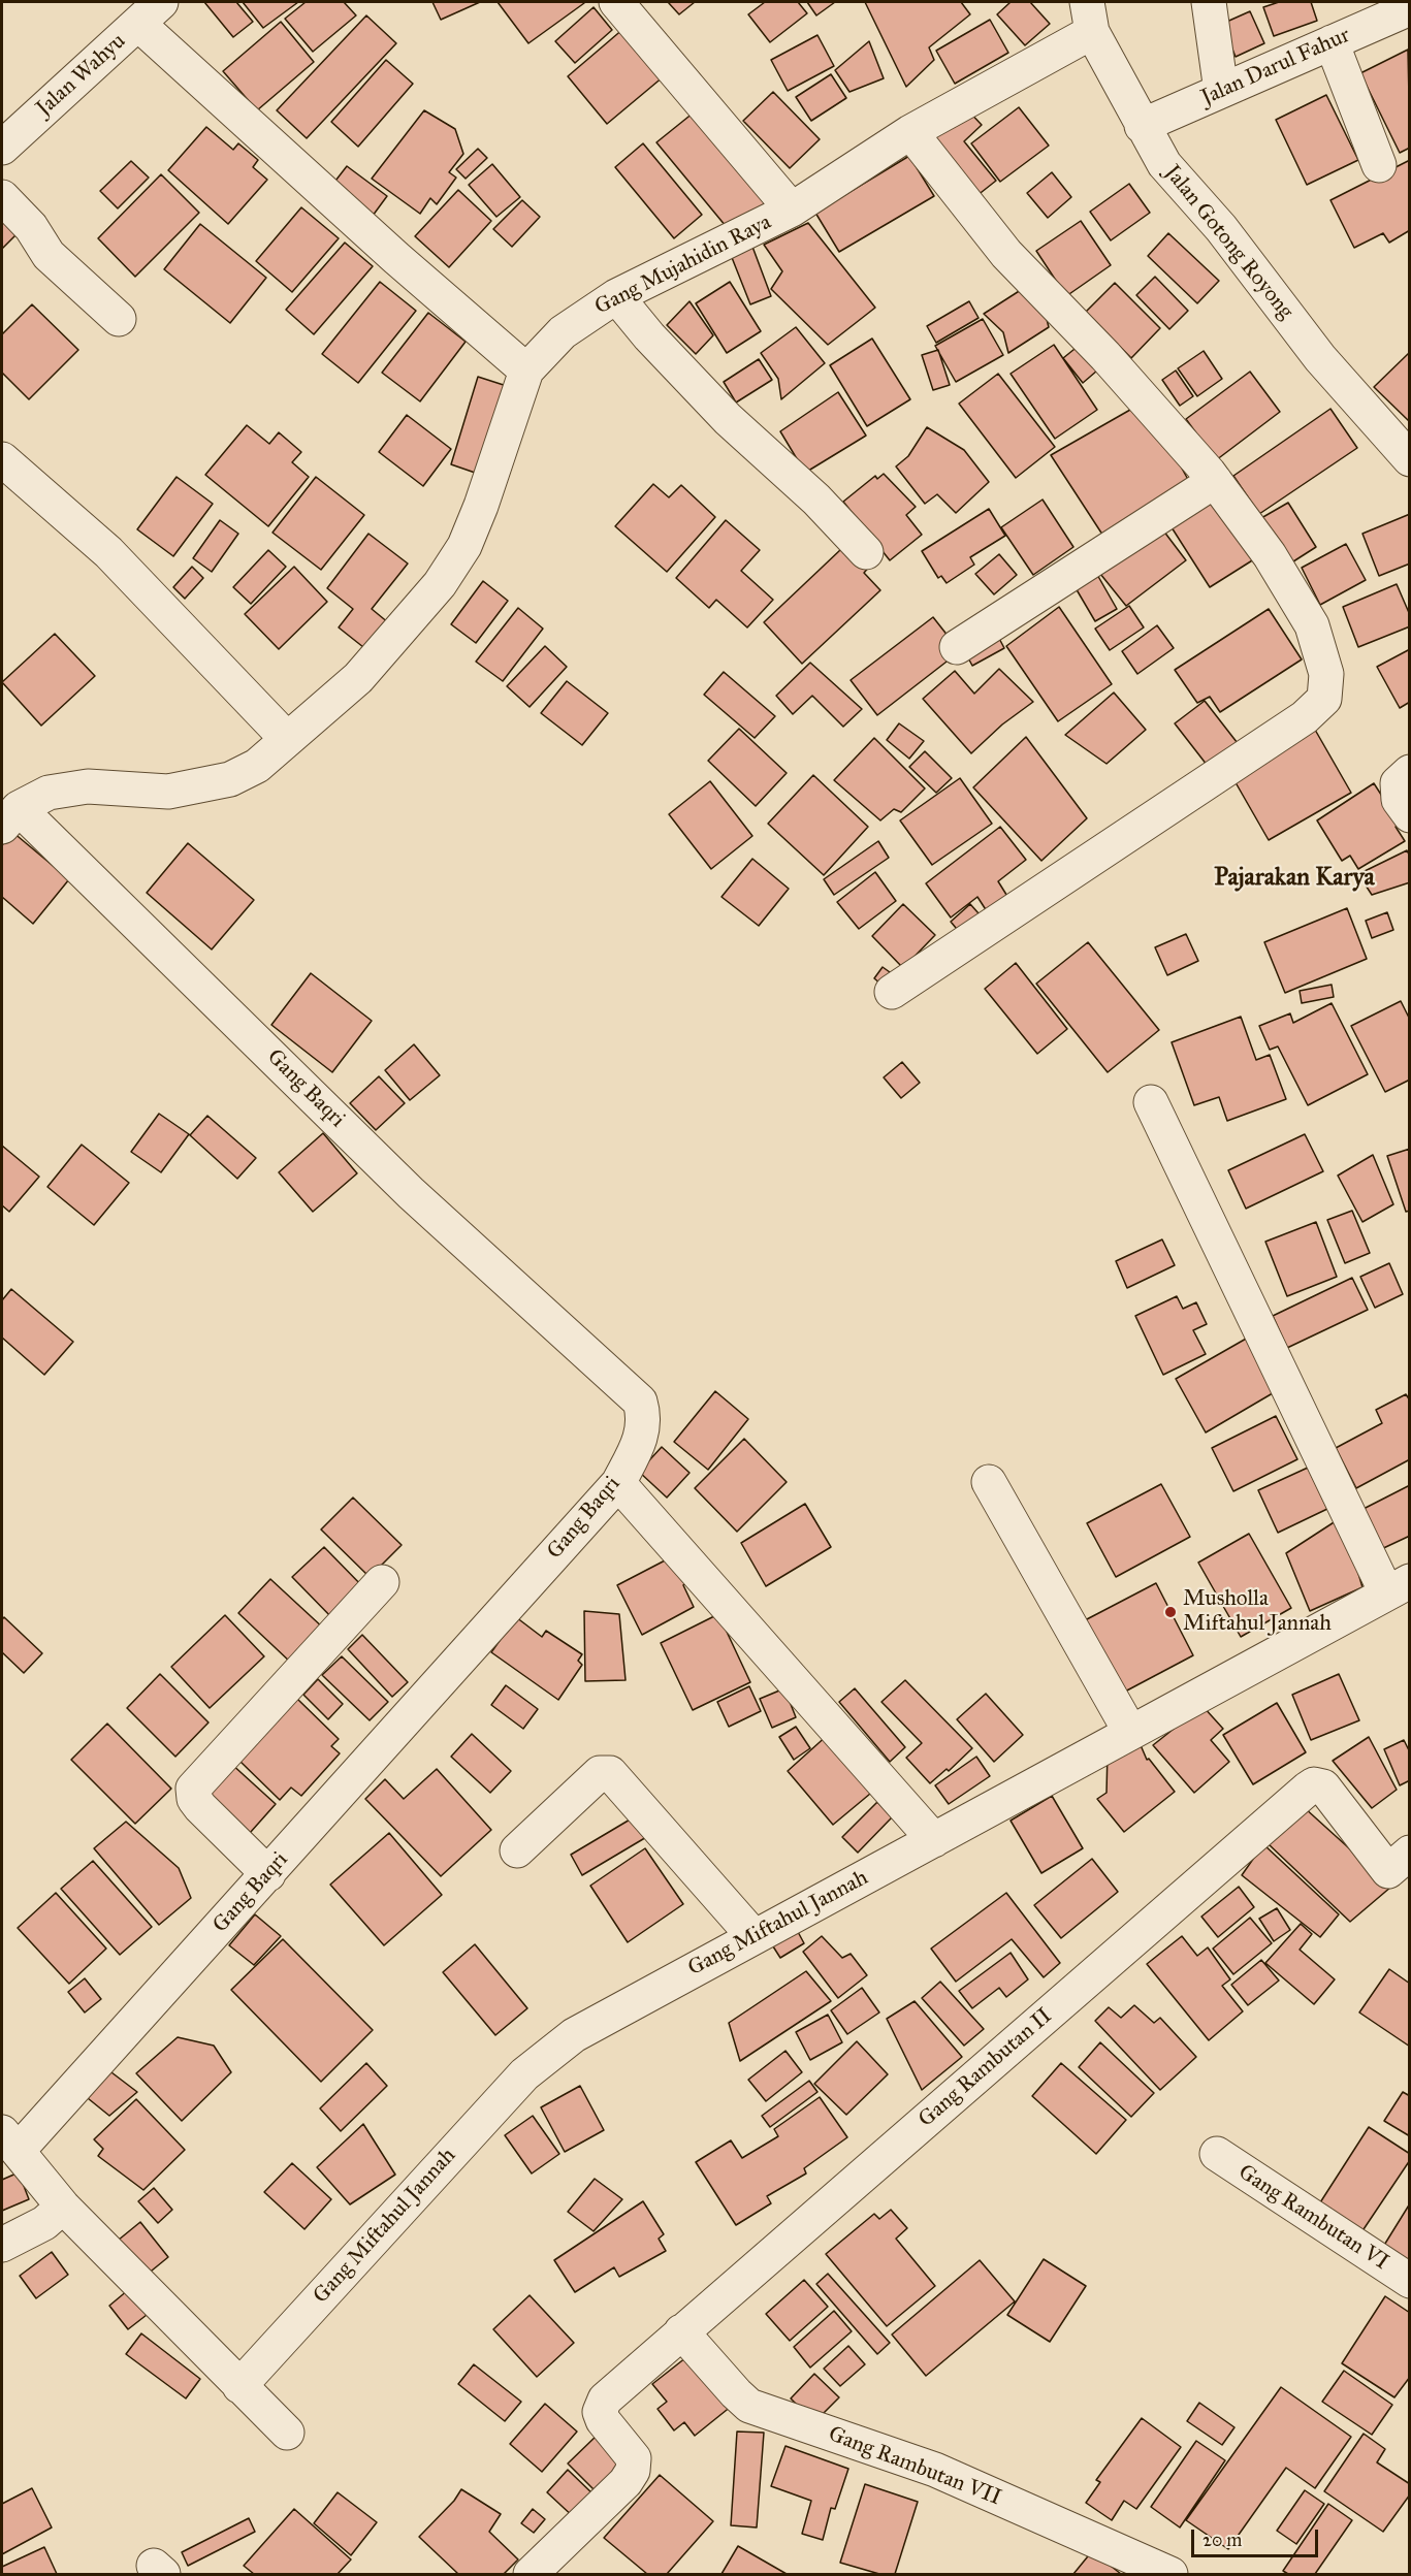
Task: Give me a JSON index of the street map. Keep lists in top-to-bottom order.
{
  "streets": {
    "street": [
      "Jalan Darul Fahur",
      "Jalan Wahyu",
      "Jalan Gotong Royong",
      "Gang Mujahidin Raya",
      "Gang Baqri",
      "Gang Miftahul Jannah",
      "Gang Rambutan II",
      "Gang Rambutan VI",
      "Gang Rambutan VII"
    ]
  },
  "crossings": [
    ["Jalan Darul Fahur", "Jalan Gotong Royong"],
    ["Jalan Gotong Royong", "Gang Mujahidin Raya"],
    ["Gang Mujahidin Raya", "Gang Baqri"],
    ["Gang Rambutan II", "Gang Rambutan VII"]
  ],
  "districts": ["Pajarakan Karya"],
  "places": ["Musholla Miftahul Jannah"],
  "scale_bar": "20 m"
}
